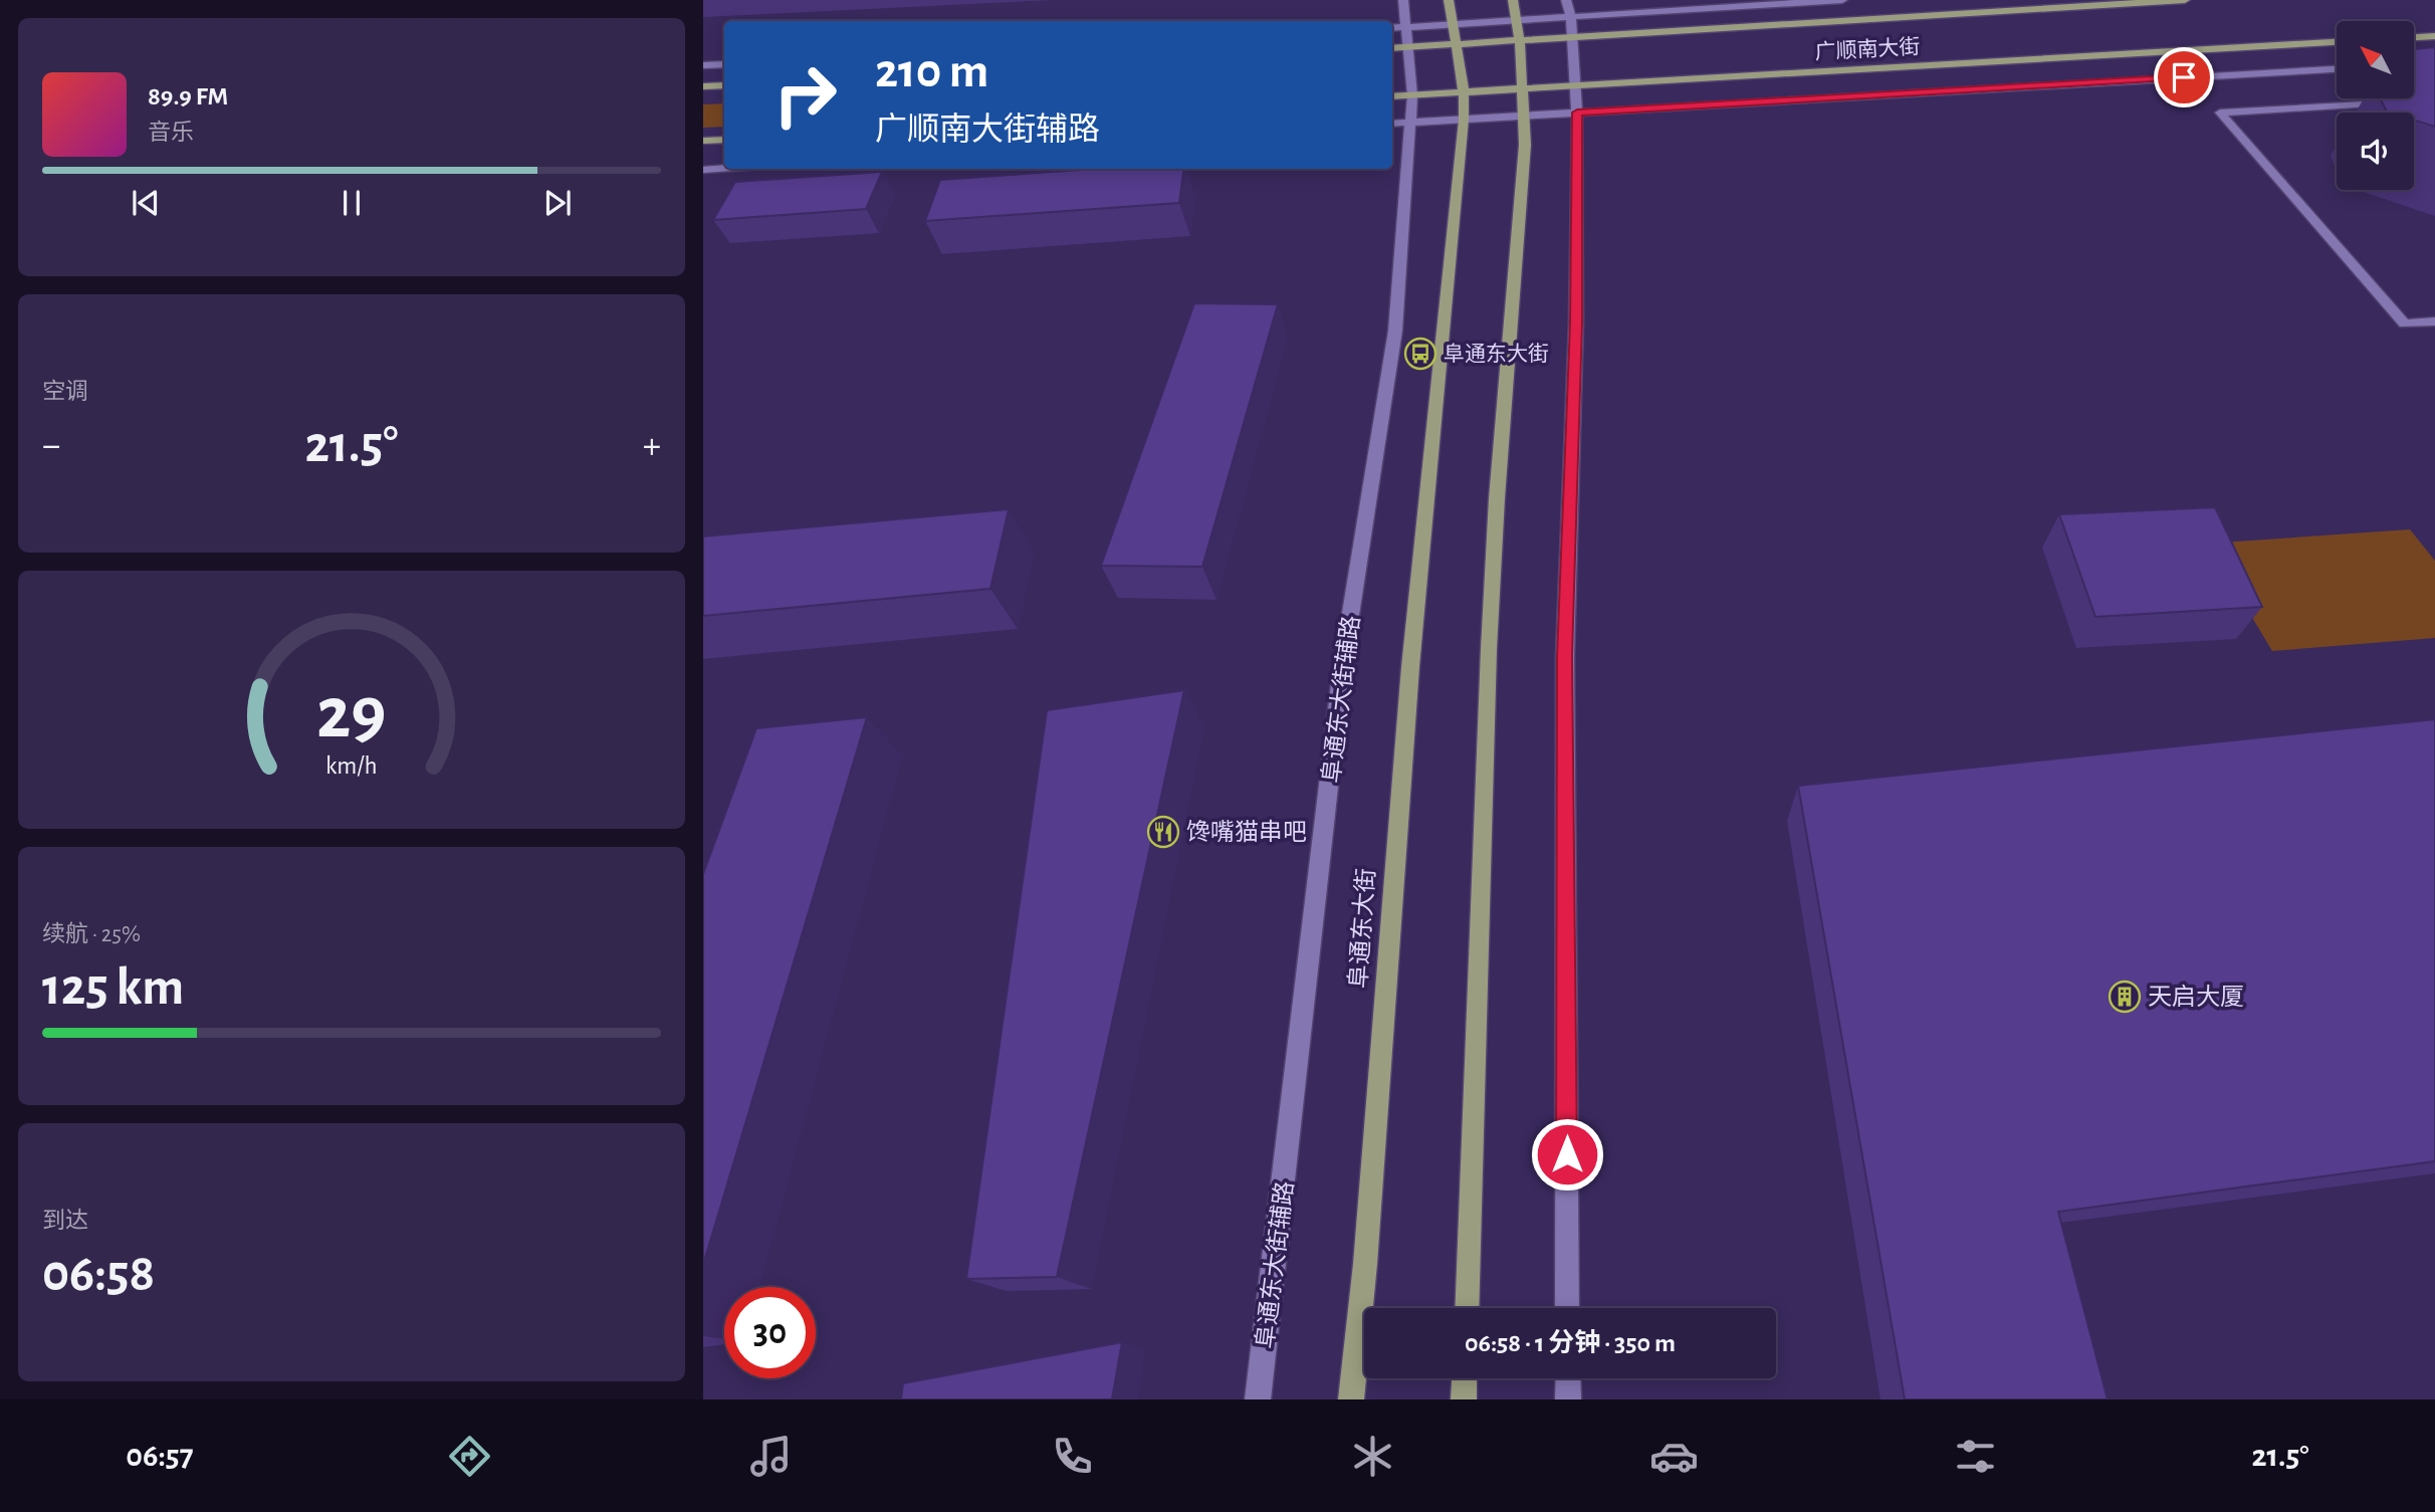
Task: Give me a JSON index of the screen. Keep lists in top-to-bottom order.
{
  "streets": {
    "main road": ["广顺南大街", "阜通东大街"],
    "street": ["阜通东大街辅路"]
  },
  "crossings": [
    ["广顺南大街", "阜通东大街辅路"],
    ["广顺南大街", "阜通东大街"]
  ],
  "places": {
    "bus stop": ["阜通东大街"],
    "restaurant": ["馋嘴猫串吧"],
    "building": ["天启大厦"]
  },
  "north": "top left",
  "page": {
    "turn": ["210 m", "广顺南大街辅路"],
    "song": ["89.9 FM", "音乐"],
    "tile": [
      "空调",
      ["续航 · 25%", "125 km"],
      ["到达", "06:58"]
    ],
    "heat": ["−", "21.5°", "+"],
    "limit": "30",
    "trip": "06:58 · 1 分钟 · 350 m",
    "tabs": ["06:57", "21.5°"],
    "gauge": ["29", "km/h"]
  }
}
